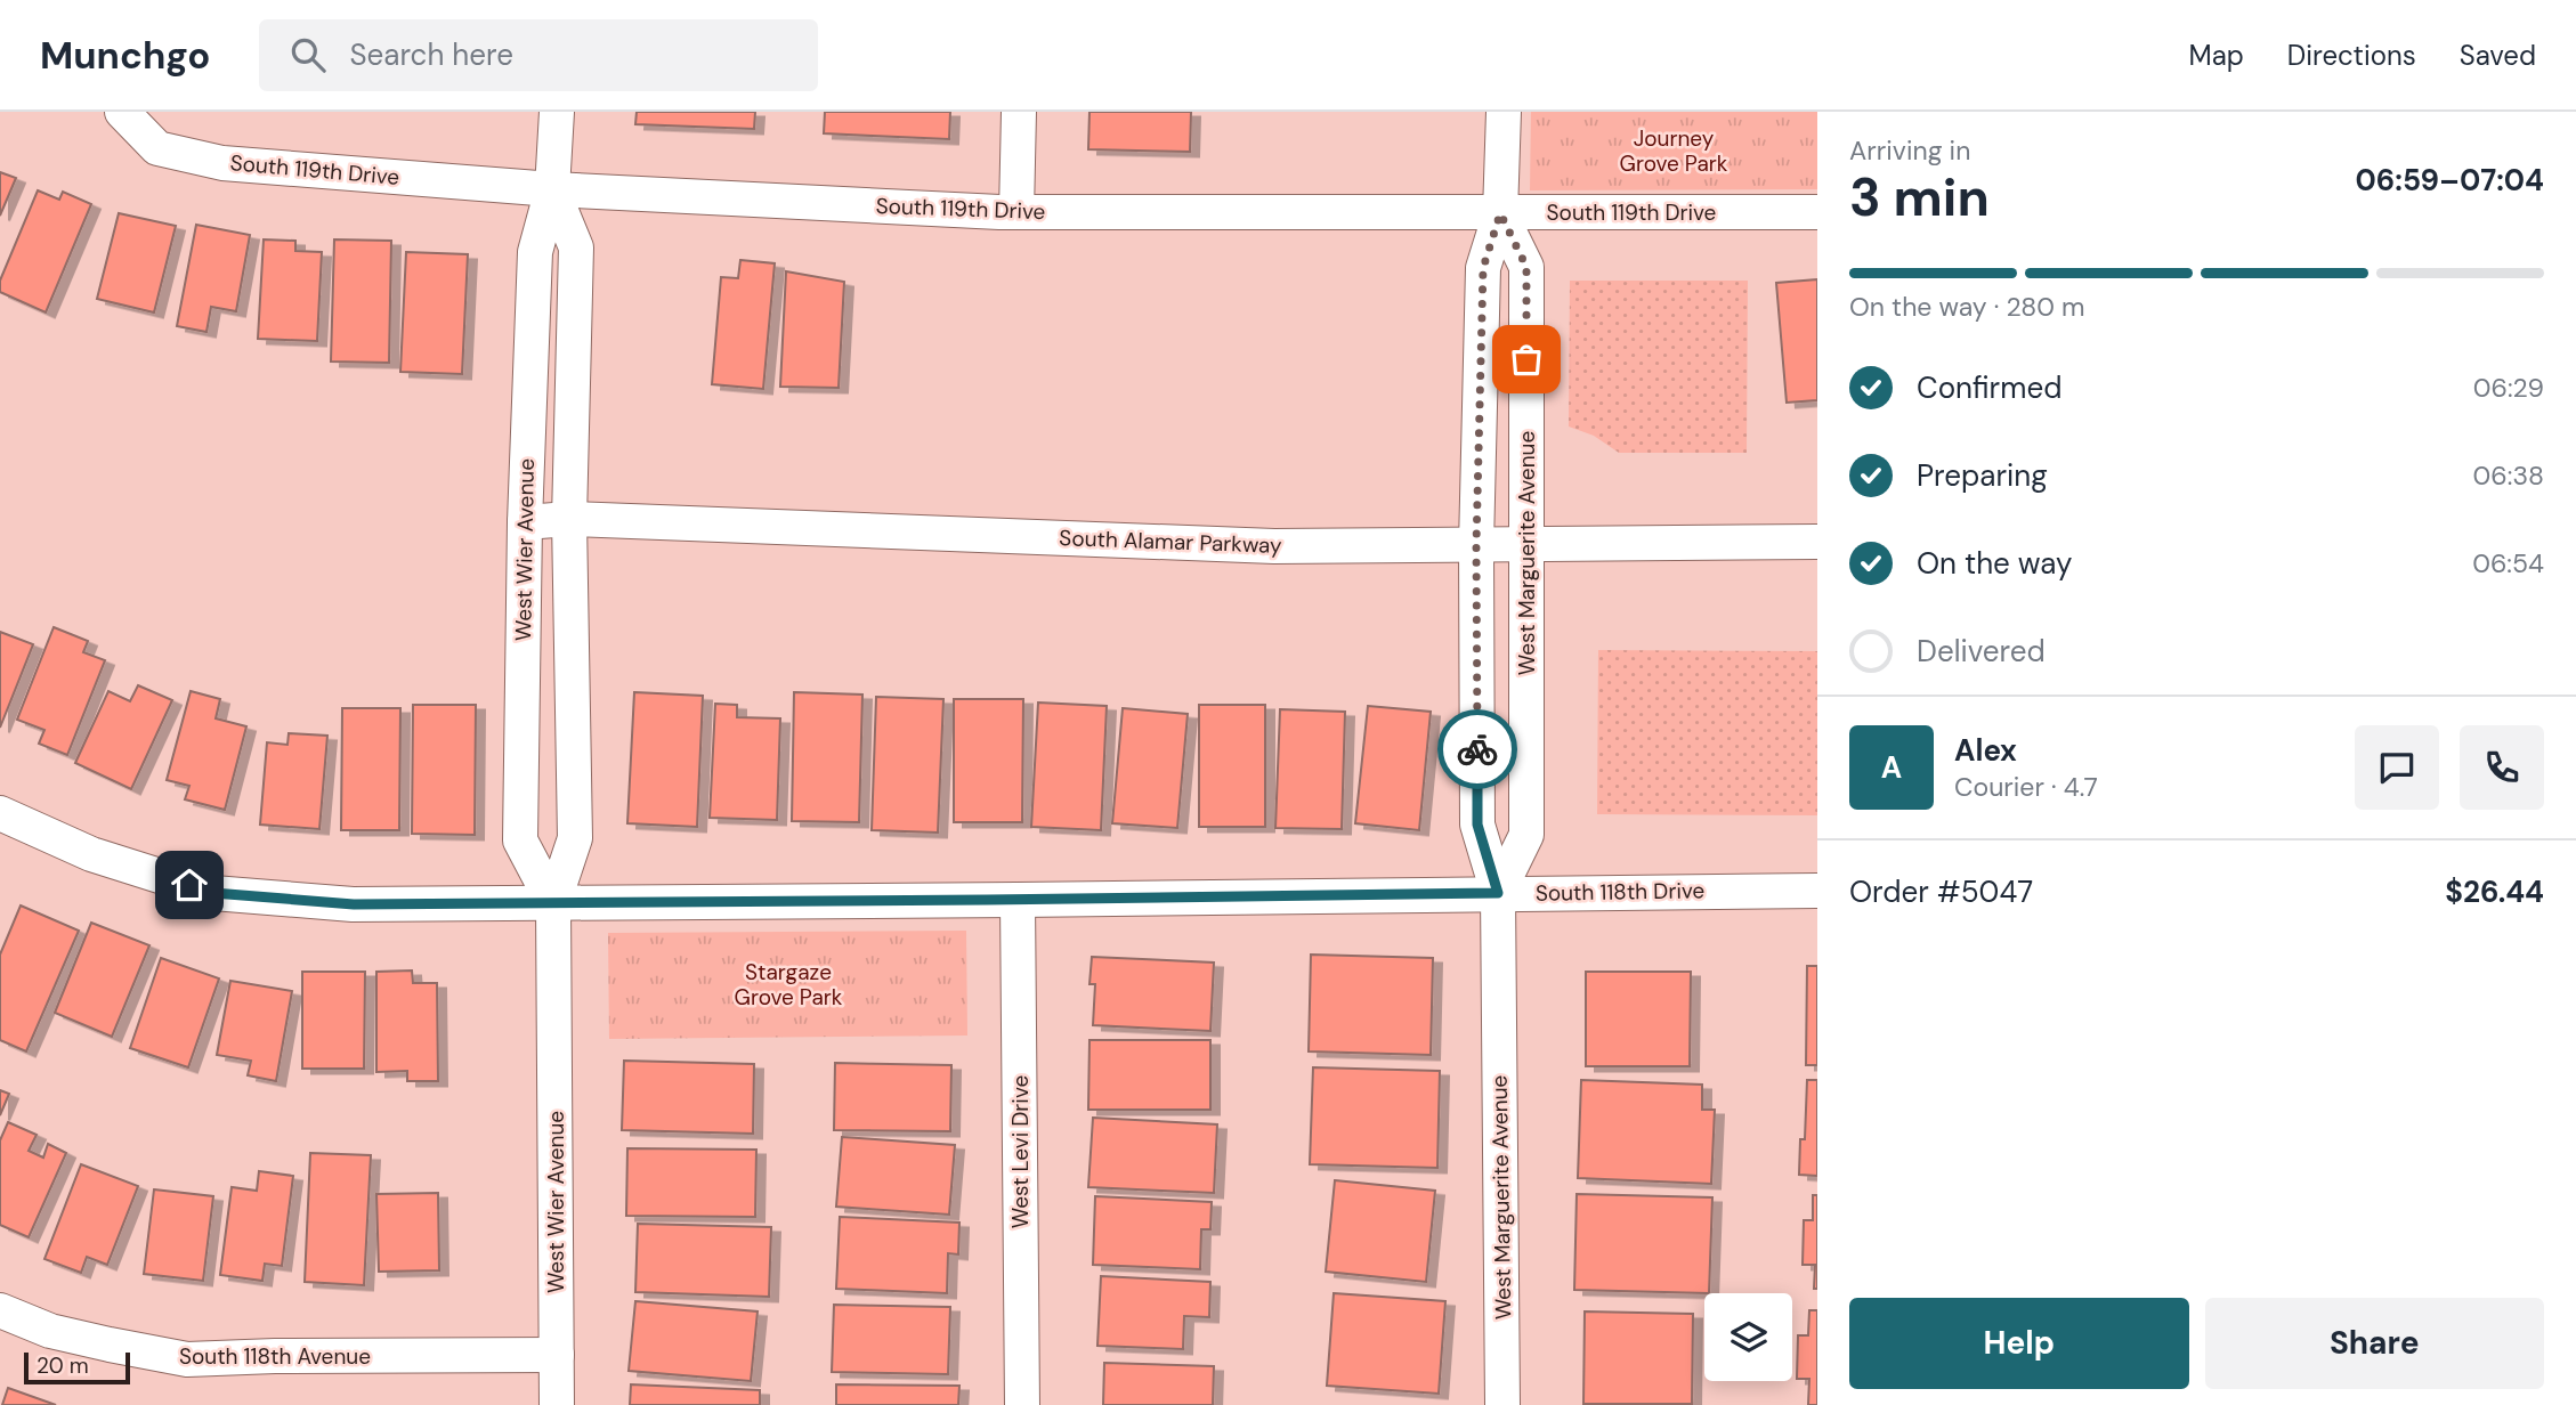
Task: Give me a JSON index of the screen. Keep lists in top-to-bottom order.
{
  "streets": {
    "street": [
      "South 119th Drive",
      "South Alamar Parkway",
      "West Wier Avenue",
      "West Marguerite Avenue",
      "South 118th Drive",
      "West Levi Drive",
      "South 118th Avenue"
    ]
  },
  "crossings": [
    ["South 119th Drive", "West Wier Avenue"],
    ["South 119th Drive", "West Marguerite Avenue"],
    ["South Alamar Parkway", "West Wier Avenue"],
    ["South Alamar Parkway", "West Marguerite Avenue"],
    ["West Wier Avenue", "South 118th Drive"],
    ["West Wier Avenue", "South 118th Avenue"],
    ["West Marguerite Avenue", "South 118th Drive"],
    ["South 118th Drive", "West Levi Drive"]
  ],
  "parks": ["Journey Grove Park", "Stargaze Grove Park"],
  "scale_bar": "20 m",
  "page": {
    "header": "Munchgo",
    "search": "Search here",
    "nav": ["Map", "Directions", "Saved"],
    "heading": ["3 min", "Arriving in", "06:59–07:04"],
    "panel": [
      "Alex",
      "Courier · 4.7",
      "Order #5047",
      "$26.44"
    ],
    "bar": "On the way · 280 m",
    "list": [
      ["Confirmed", "06:29"],
      ["Preparing", "06:38"],
      ["On the way", "06:54"],
      "Delivered"
    ],
    "round": "A",
    "buttons": ["Help", "Share"],
    "scale": "20 m"
  }
}
